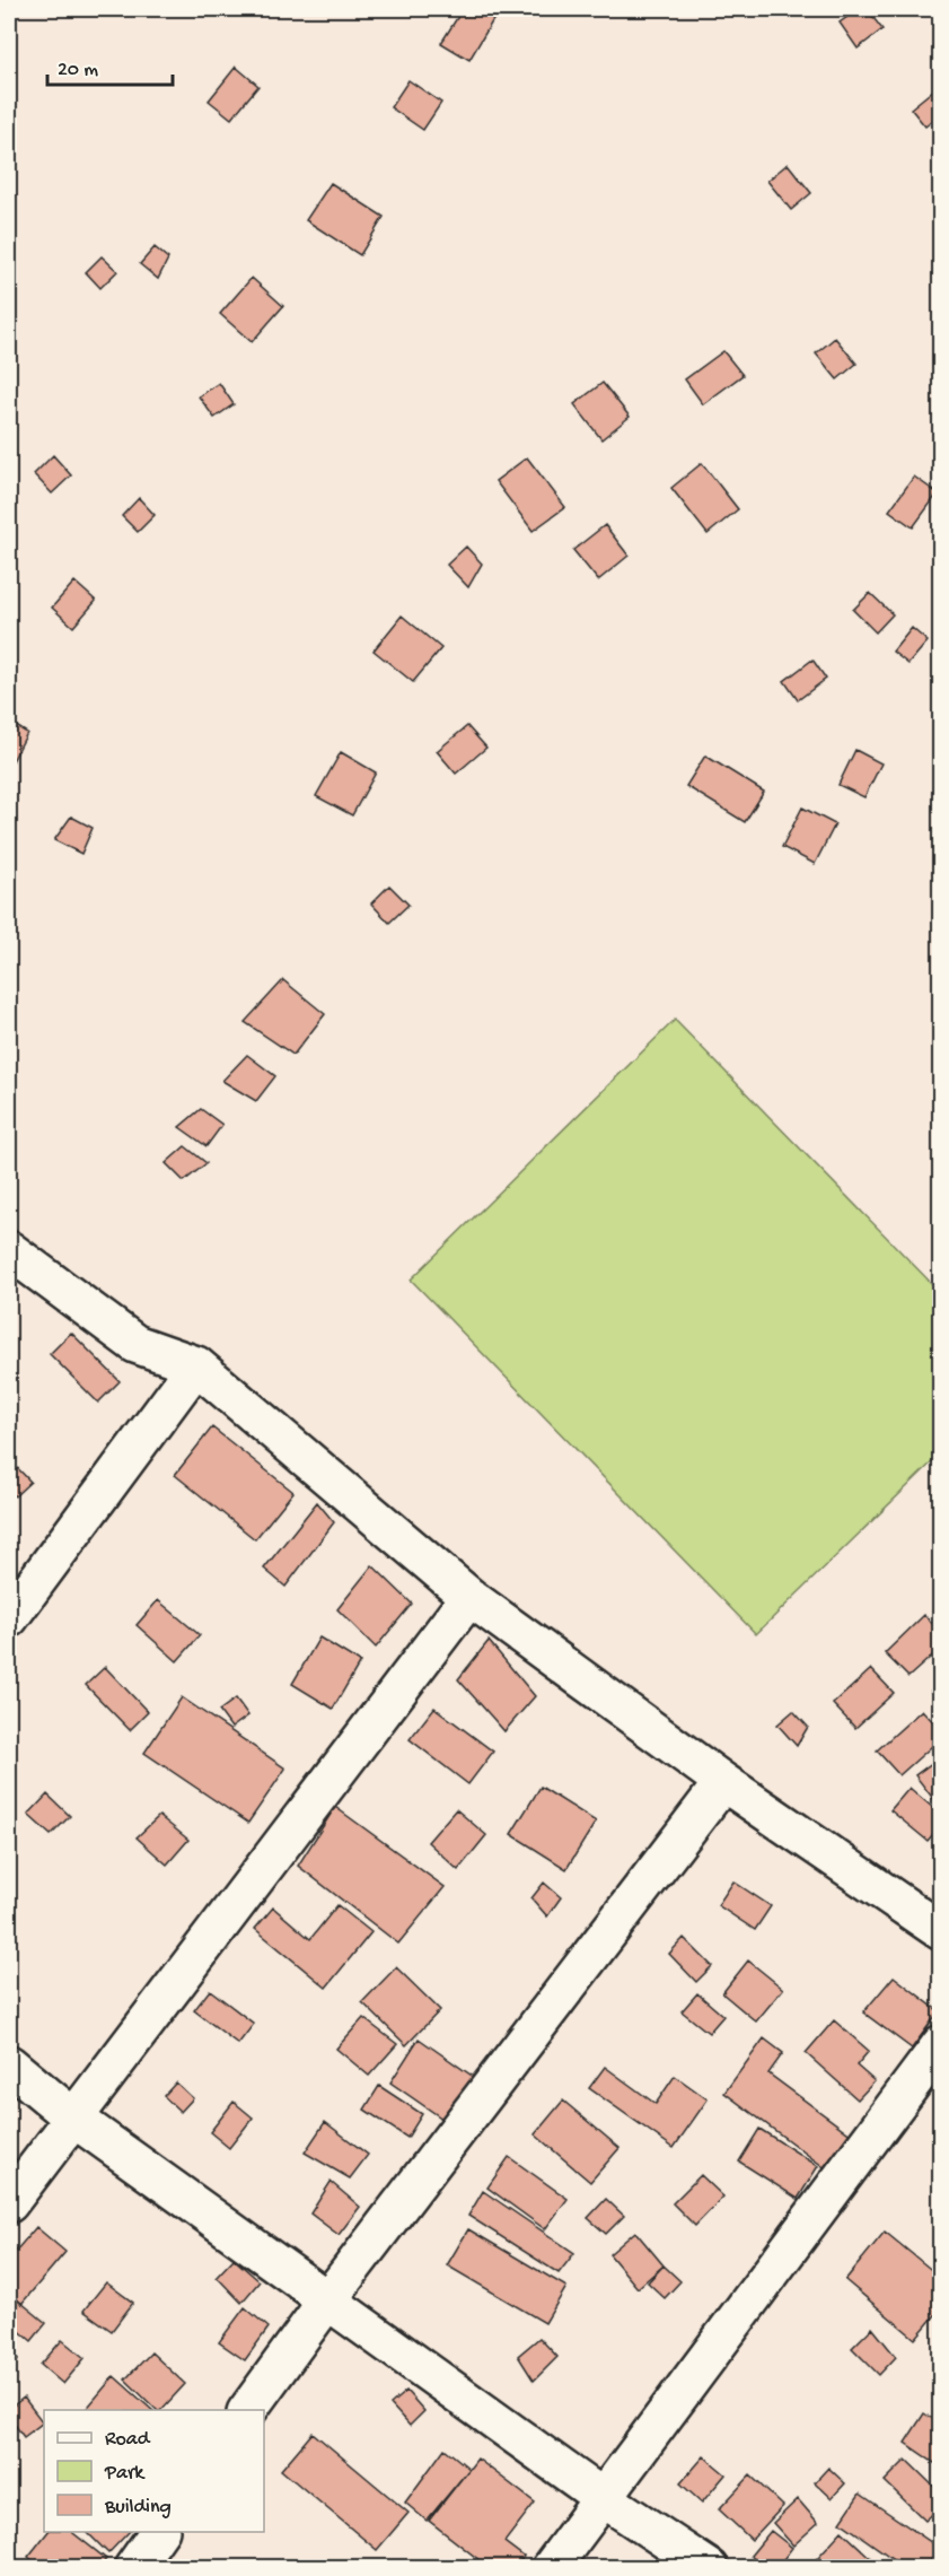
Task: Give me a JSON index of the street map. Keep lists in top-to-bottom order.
{
  "legend": ["Road", "Park", "Building"],
  "scale_bar": "20 m"
}
